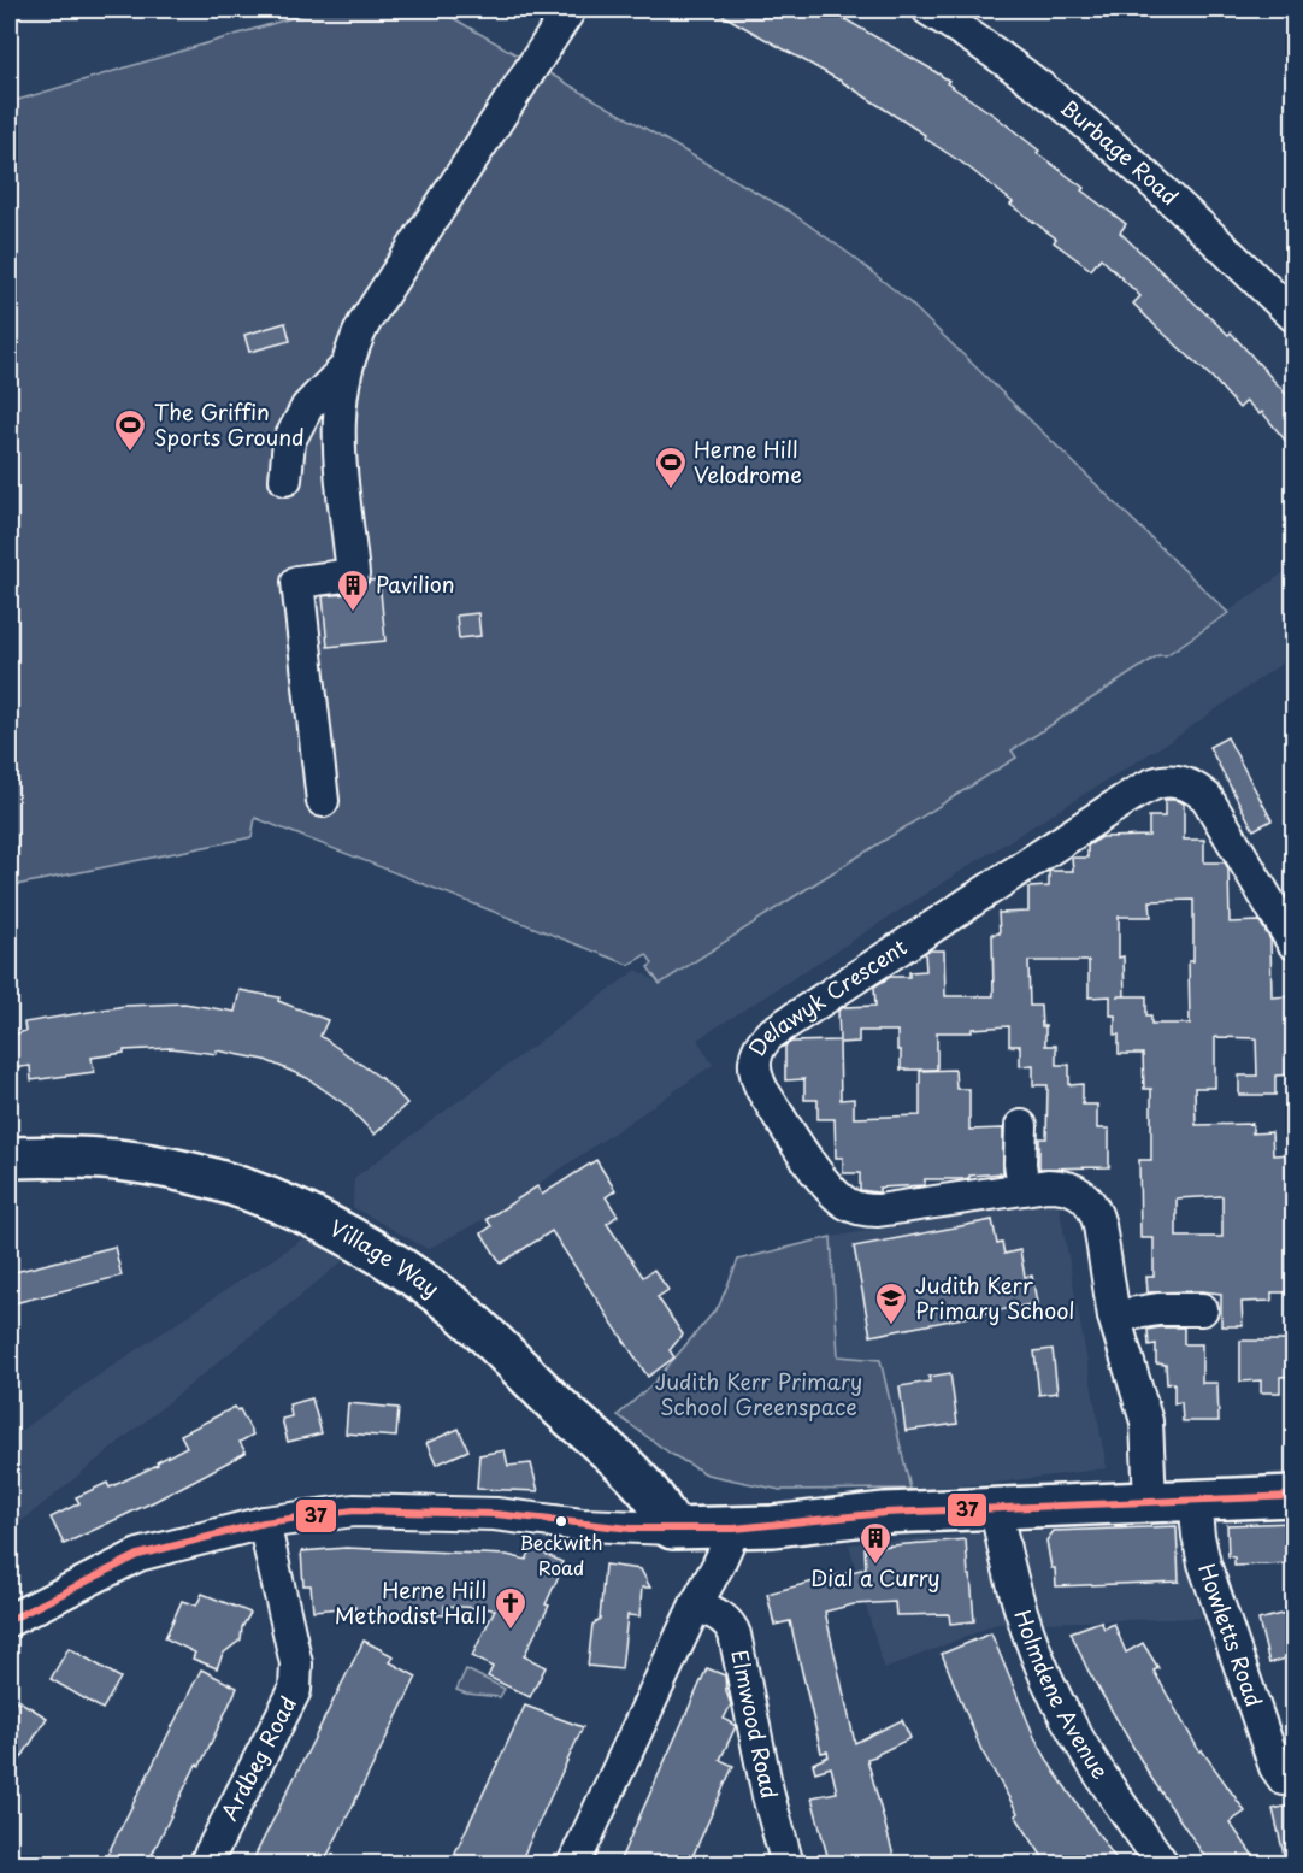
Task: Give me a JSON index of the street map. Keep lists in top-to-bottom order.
{
  "streets": {
    "main road": ["Village Way"],
    "street": [
      "Burbage Road",
      "Delawyk Crescent",
      "Howletts Road",
      "Holmdene Avenue",
      "Elmwood Road",
      "Ardbeg Road"
    ]
  },
  "parks": ["Judith Kerr Primary School Greenspace"],
  "places": {
    "sports": ["The Griffin Sports Ground", "Herne Hill Velodrome"],
    "building": ["Pavilion", "Dial a Curry"],
    "school or university": ["Judith Kerr Primary School"],
    "other": ["Beckwith Road"],
    "church": ["Herne Hill Methodist Hall"]
  },
  "lines": ["transit line 37"]
}
